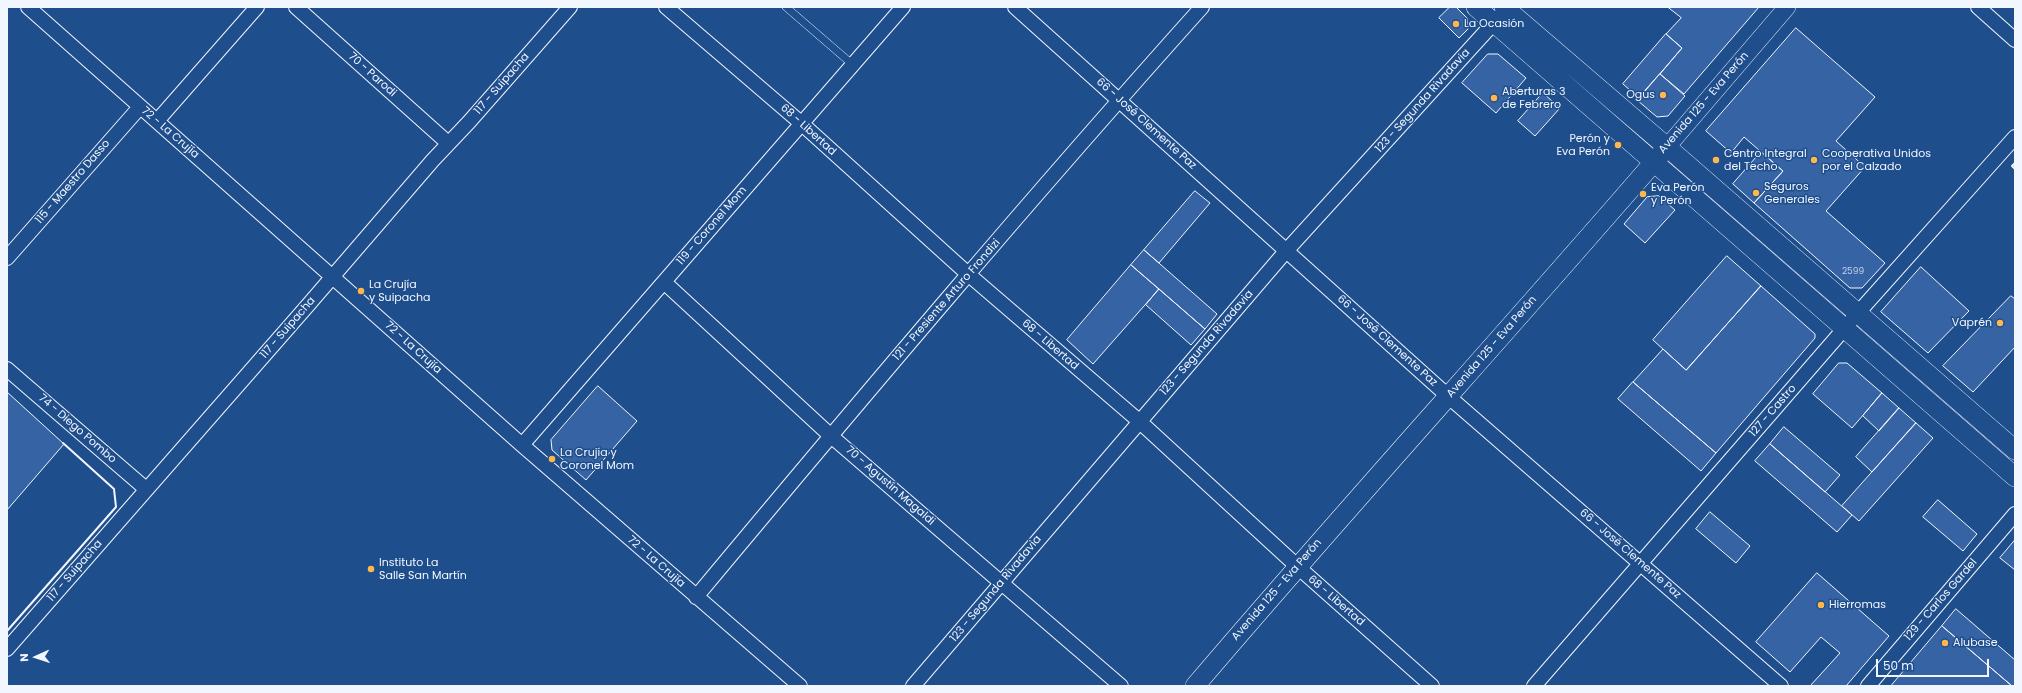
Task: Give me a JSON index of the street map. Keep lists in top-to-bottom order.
{
  "streets": {
    "main road": ["Avenida 125 - Eva Perón"],
    "street": [
      "70 - Parodi",
      "117 - Suipacha",
      "123 - Segunda Rivadavia",
      "66 - José Clemente Paz",
      "68 - Libertad",
      "72 - La Crujía",
      "115 - Maestro Dasso",
      "119 - Coronel Mom",
      "121 - Presiente Arturo Frondizi",
      "127 - Castro",
      "74 - Diego Pombo",
      "70 - Agustín Magaldi",
      "129 - Carlos Gardel"
    ]
  },
  "crossings": [
    ["70 - Parodi", "117 - Suipacha"],
    ["117 - Suipacha", "72 - La Crujía"],
    ["117 - Suipacha", "74 - Diego Pombo"],
    ["123 - Segunda Rivadavia", "66 - José Clemente Paz"],
    ["123 - Segunda Rivadavia", "68 - Libertad"],
    ["123 - Segunda Rivadavia", "70 - Agustín Magaldi"],
    ["Avenida 125 - Eva Perón", "66 - José Clemente Paz"],
    ["Avenida 125 - Eva Perón", "68 - Libertad"],
    ["66 - José Clemente Paz", "121 - Presiente Arturo Frondizi"],
    ["66 - José Clemente Paz", "127 - Castro"],
    ["68 - Libertad", "119 - Coronel Mom"],
    ["68 - Libertad", "121 - Presiente Arturo Frondizi"],
    ["72 - La Crujía", "115 - Maestro Dasso"],
    ["72 - La Crujía", "119 - Coronel Mom"],
    ["72 - La Crujía", "121 - Presiente Arturo Frondizi"],
    ["119 - Coronel Mom", "70 - Agustín Magaldi"],
    ["121 - Presiente Arturo Frondizi", "70 - Agustín Magaldi"]
  ],
  "places": [
    "La Ocasión",
    "Ogus",
    "Aberturas 3 de Febrero",
    "Perón y Eva Perón",
    "Centro Integral del Techo",
    "Cooperativa Unidos por el Calzado",
    "Seguros Generales",
    "Eva Perón y Perón",
    "La Crujía y Suipacha",
    "Vaprén",
    "La Crujía y Coronel Mom",
    "Instituto La Salle San Martín",
    "Hierromas",
    "Alubase"
  ],
  "house_numbers": ["2599"],
  "scale_bar": "50 m",
  "north": "left"
}
